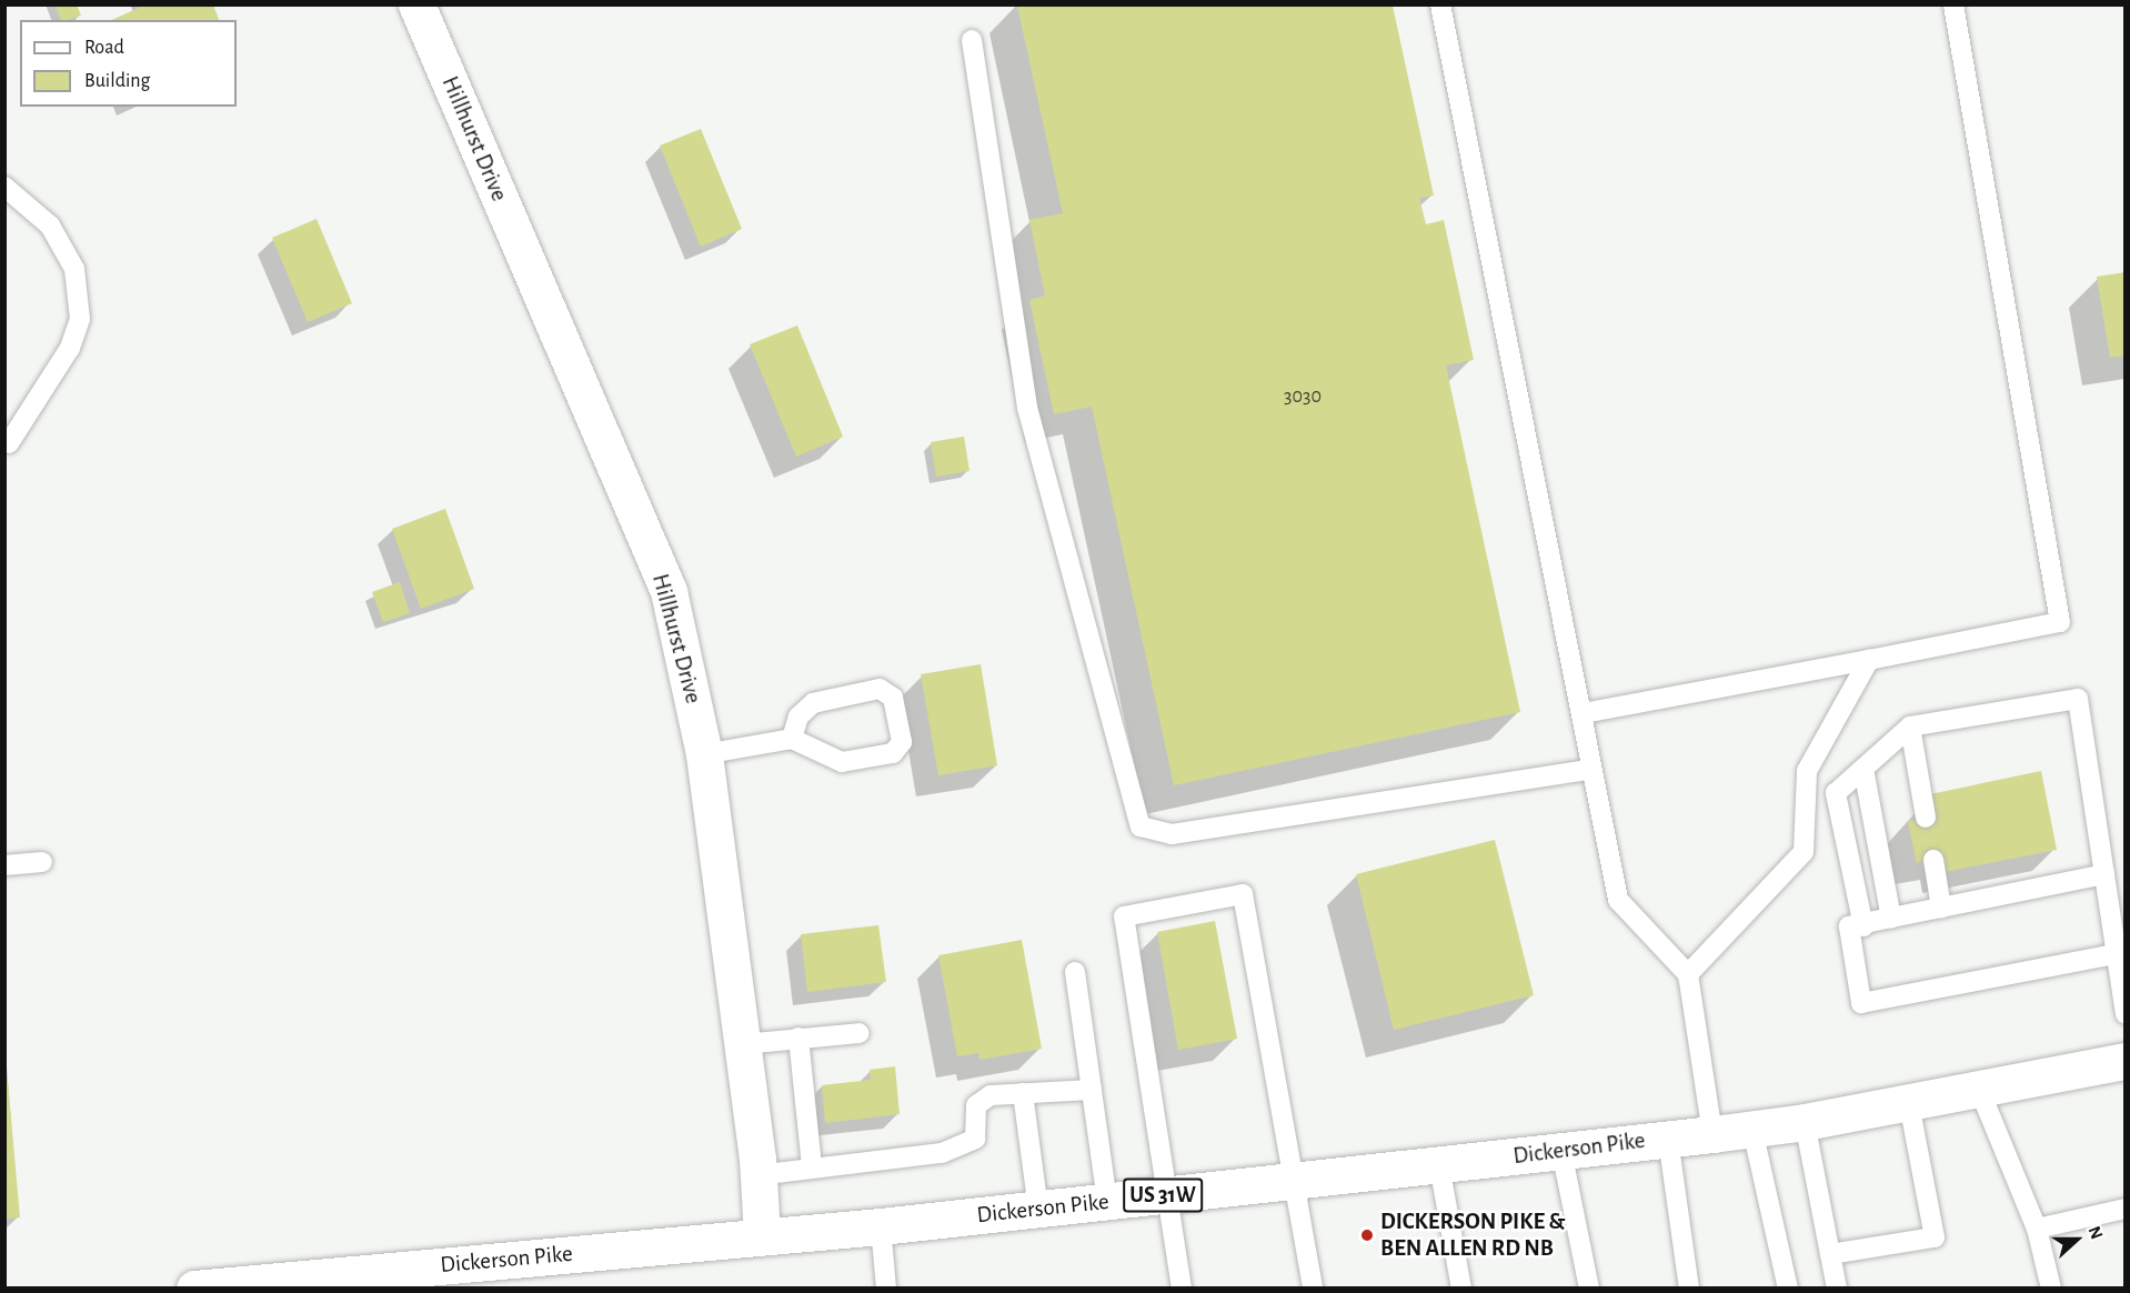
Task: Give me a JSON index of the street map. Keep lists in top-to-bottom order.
{
  "streets": {
    "main road": ["Hillhurst Drive", "Dickerson Pike", "US 31W"]
  },
  "crossings": [
    ["Hillhurst Drive", "Dickerson Pike"]
  ],
  "places": ["DICKERSON PIKE & BEN ALLEN RD NB"],
  "house_numbers": ["3030"],
  "legend": ["Road", "Building"],
  "north": "right"
}
